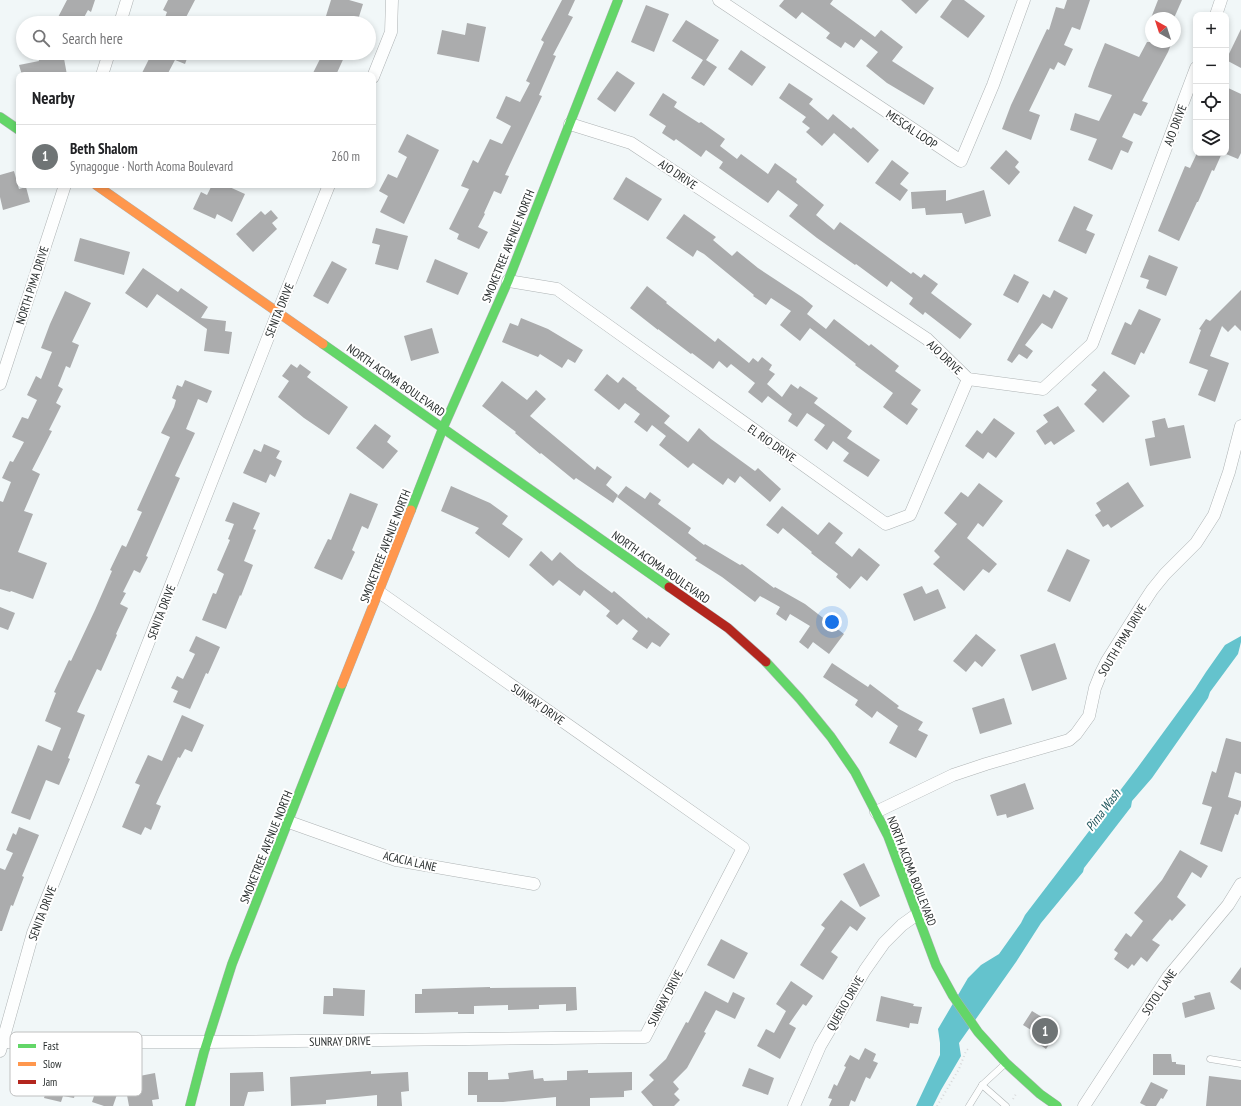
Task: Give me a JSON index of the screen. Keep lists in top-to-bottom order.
{
  "streets": {
    "main road": ["SMOKETREE AVENUE NORTH", "NORTH ACOMA BOULEVARD"],
    "street": [
      "AJO DRIVE",
      "MESCAL LOOP",
      "NORTH PIMA DRIVE",
      "SENITA DRIVE",
      "EL RIO DRIVE",
      "SOUTH PIMA DRIVE",
      "SUNRAY DRIVE",
      "ACACIA LANE",
      "SOTOL LANE",
      "QUERIO DRIVE"
    ]
  },
  "crossings": [
    ["AJO DRIVE", "SMOKETREE AVENUE NORTH"],
    ["AJO DRIVE", "EL RIO DRIVE"],
    ["SMOKETREE AVENUE NORTH", "NORTH ACOMA BOULEVARD"],
    ["SMOKETREE AVENUE NORTH", "EL RIO DRIVE"],
    ["SMOKETREE AVENUE NORTH", "SUNRAY DRIVE"],
    ["SMOKETREE AVENUE NORTH", "ACACIA LANE"],
    ["SENITA DRIVE", "NORTH ACOMA BOULEVARD"],
    ["NORTH ACOMA BOULEVARD", "SOUTH PIMA DRIVE"],
    ["NORTH ACOMA BOULEVARD", "QUERIO DRIVE"]
  ],
  "water": ["Pima Wash"],
  "legend": ["Fast", "Slow", "Jam"],
  "north": "top left",
  "page": {
    "map_buttons": ["+", "−"],
    "search": "Search here",
    "heading": "Nearby",
    "list": [
      {
        "mark": "1",
        "name": "Beth Shalom",
        "note": "Synagogue · North Acoma Boulevard",
        "value": "260 m"
      }
    ],
    "pins": "1"
  }
}
